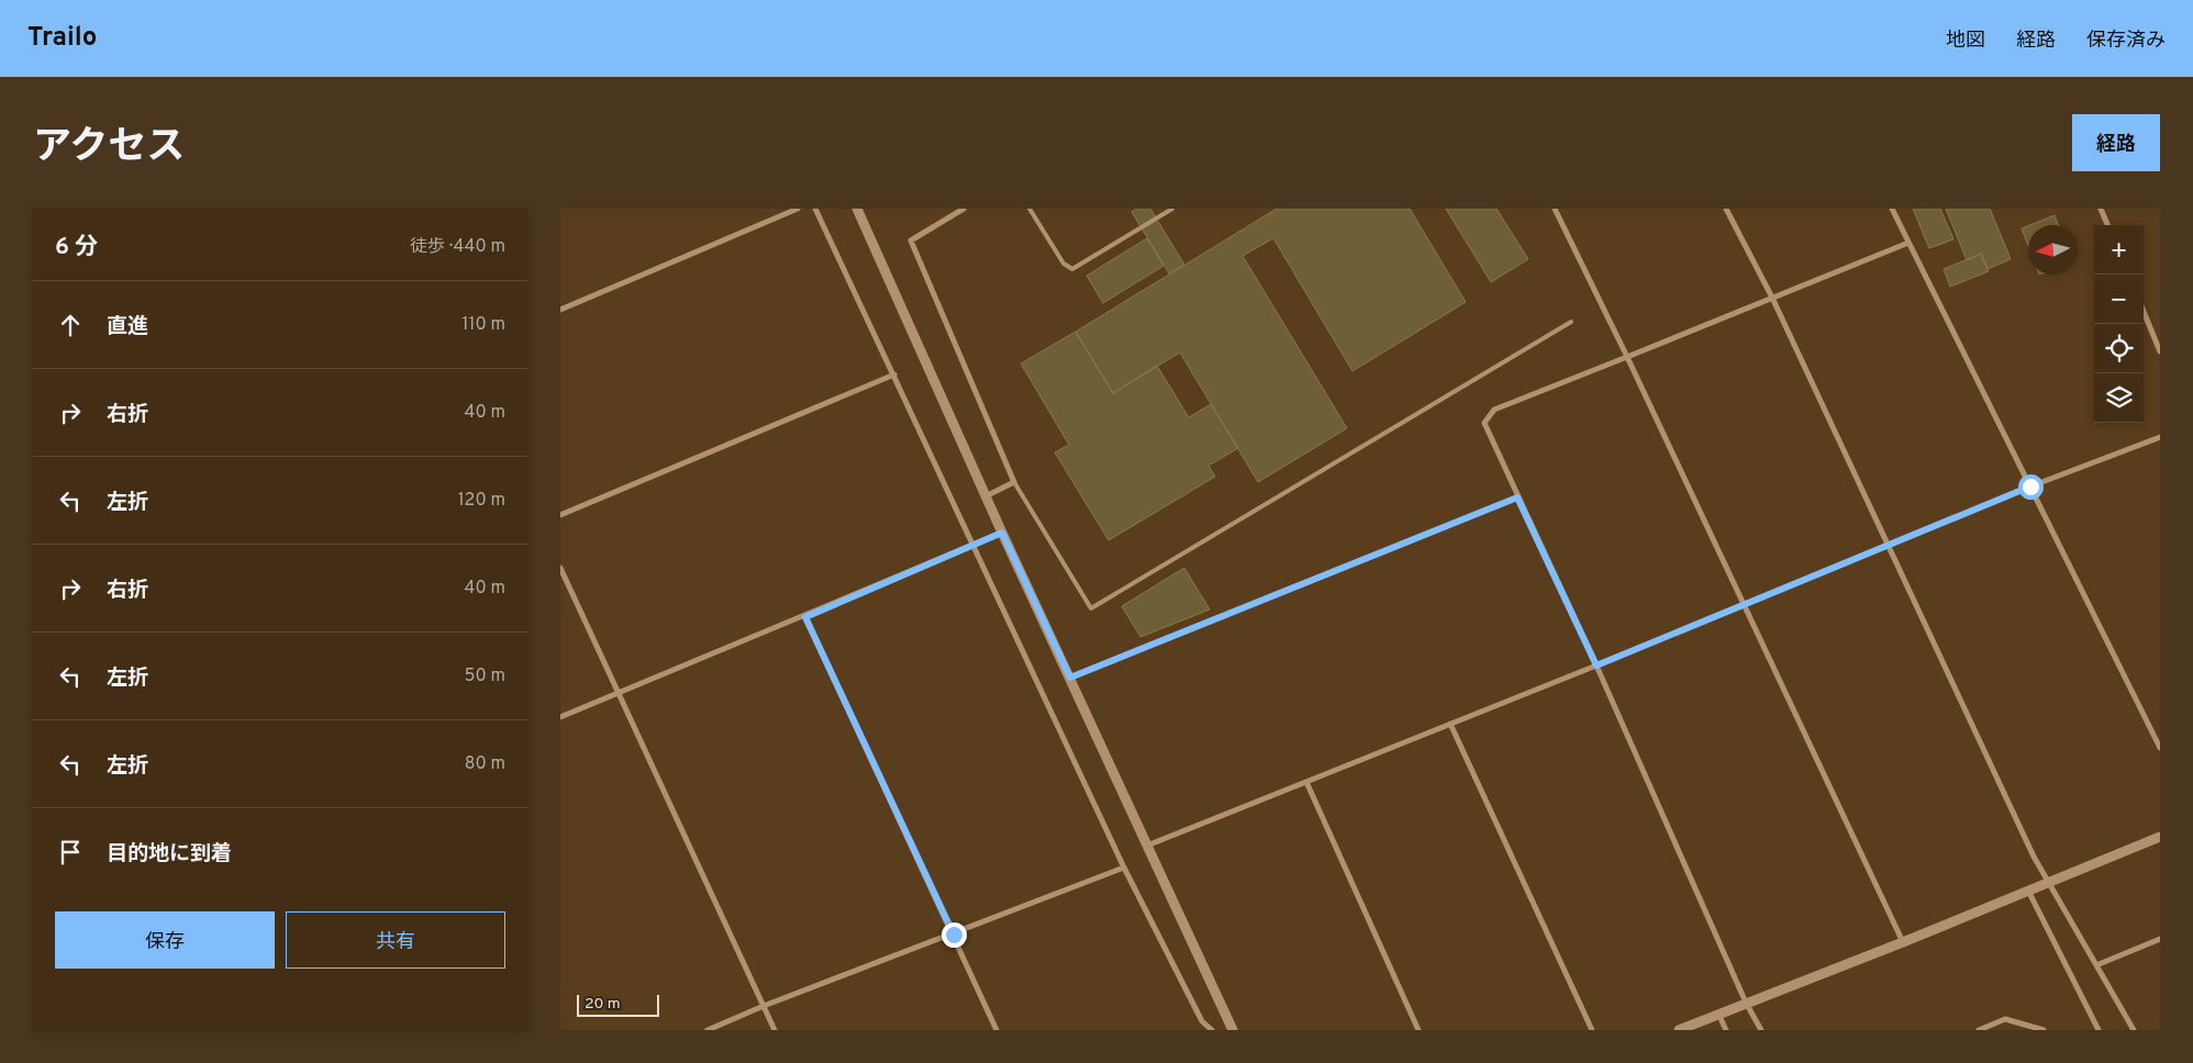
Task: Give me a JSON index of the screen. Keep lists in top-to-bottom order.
{
  "scale_bar": "20 m",
  "north": "left",
  "page": {
    "header": "Trailo",
    "nav": ["地図", "経路", "保存済み"],
    "title": "アクセス",
    "buttons": [
      "経路",
      ["保存", "共有"]
    ],
    "heading": ["6 分", "徒歩 · 440 m"],
    "map_buttons": ["+", "−"],
    "list": [
      ["直進", "110 m"],
      ["右折", "40 m"],
      ["左折", "120 m"],
      ["右折", "40 m"],
      ["左折", "50 m"],
      ["左折", "80 m"],
      "目的地に到着"
    ],
    "scale": "20 m"
  }
}
